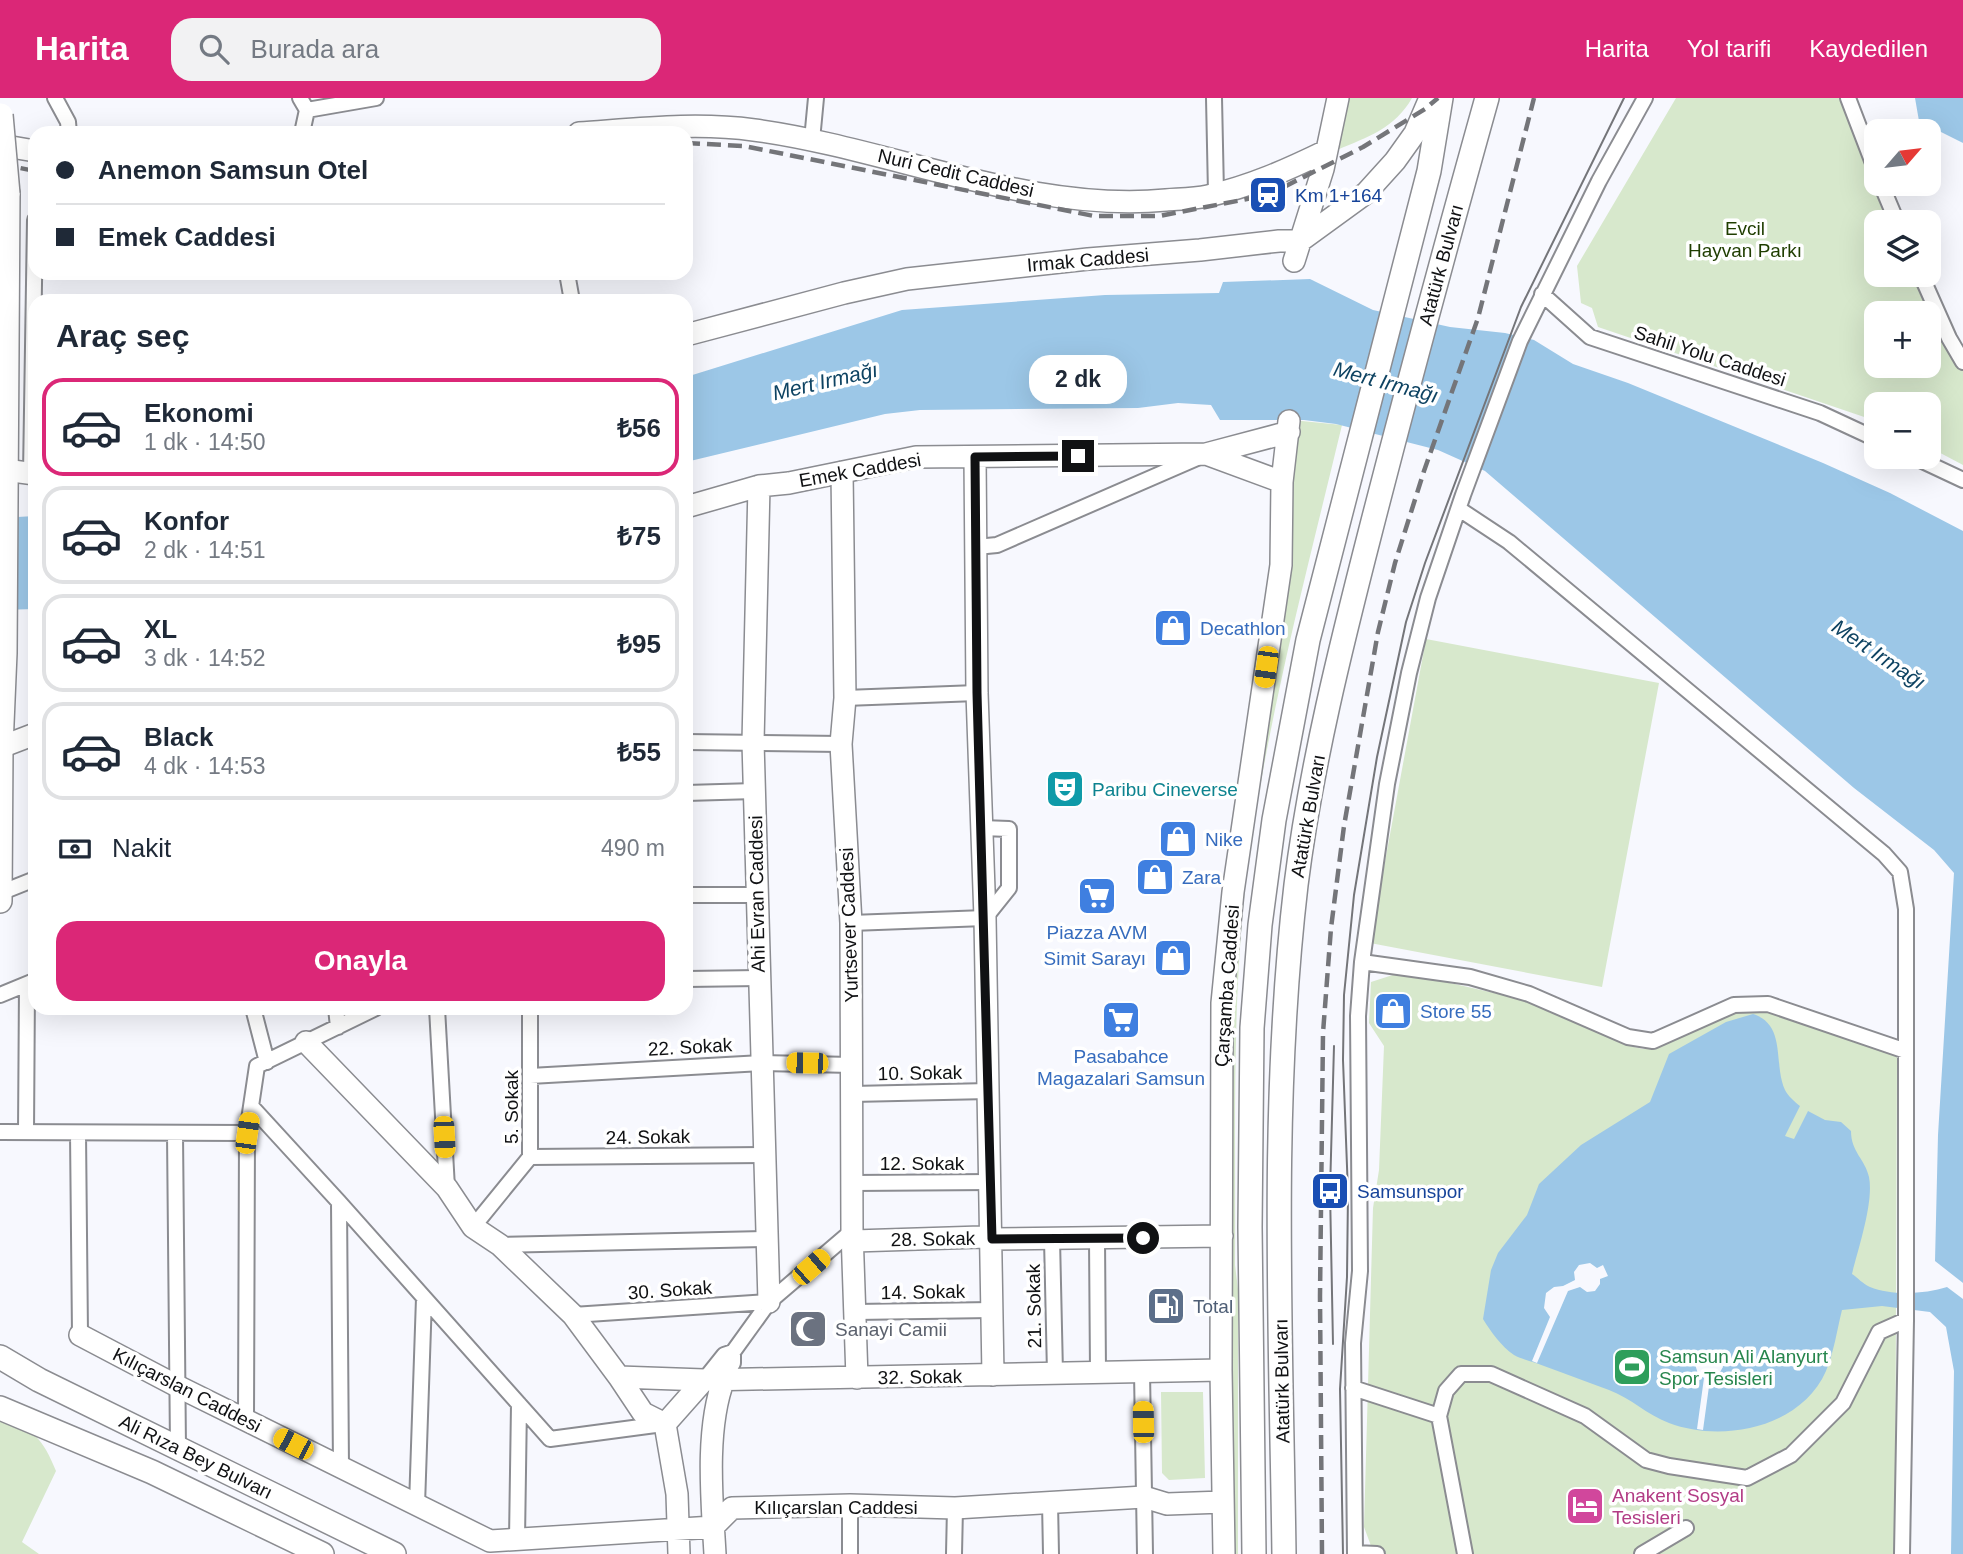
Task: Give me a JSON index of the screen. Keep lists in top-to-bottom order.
{
  "streets": {
    "main road": ["Atatürk Bulvarı", "Ali Rıza Bey Bulvarı"],
    "street": [
      "Nuri Cedit Caddesi",
      "Irmak Caddesi",
      "Sahil Yolu Caddesi",
      "Emek Caddesi",
      "Ahi Evran Caddesi",
      "Yurtsever Caddesi",
      "Çarşamba Caddesi",
      "22. Sokak",
      "10. Sokak",
      "5. Sokak",
      "24. Sokak",
      "12. Sokak",
      "28. Sokak",
      "30. Sokak",
      "14. Sokak",
      "21. Sokak",
      "32. Sokak",
      "Kılıçarslan Caddesi"
    ]
  },
  "crossings": [
    ["Emek Caddesi", "Ahi Evran Caddesi"],
    ["Emek Caddesi", "Yurtsever Caddesi"],
    ["Emek Caddesi", "Çarşamba Caddesi"],
    ["Ahi Evran Caddesi", "22. Sokak"],
    ["Ahi Evran Caddesi", "24. Sokak"],
    ["Ahi Evran Caddesi", "30. Sokak"],
    ["Yurtsever Caddesi", "22. Sokak"],
    ["Yurtsever Caddesi", "10. Sokak"],
    ["Yurtsever Caddesi", "12. Sokak"],
    ["Yurtsever Caddesi", "28. Sokak"],
    ["Yurtsever Caddesi", "14. Sokak"],
    ["Yurtsever Caddesi", "32. Sokak"],
    ["Çarşamba Caddesi", "28. Sokak"],
    ["Çarşamba Caddesi", "32. Sokak"],
    ["Çarşamba Caddesi", "Kılıçarslan Caddesi"],
    ["22. Sokak", "5. Sokak"],
    ["5. Sokak", "24. Sokak"],
    ["28. Sokak", "21. Sokak"],
    ["21. Sokak", "32. Sokak"]
  ],
  "water": ["Mert Irmağı"],
  "parks": ["Evcil Hayvan Parkı"],
  "places": {
    "station": ["Km 1+164"],
    "shop": [
      "Decathlon",
      "Nike",
      "Zara",
      "Simit Sarayı",
      "Store 55"
    ],
    "theatre": ["Paribu Cineverse"],
    "supermarket": ["Piazza AVM", "Pasabahce Magazalari Samsun"],
    "bus stop": ["Samsunspor"],
    "fuel station": ["Total"],
    "mosque": ["Sanayi Camii"],
    "sports": ["Samsun Ali Alanyurt Spor Tesisleri"],
    "hotel": ["Anakent Sosyal Tesisleri"]
  },
  "north": "top right",
  "page": {
    "header": "Harita",
    "search": "Burada ara",
    "nav": ["Harita", "Yol tarifi", "Kaydedilen"],
    "map_buttons": ["+", "−"],
    "banner": ["Anemon Samsun Otel", "Emek Caddesi"],
    "heading": "Araç seç",
    "bubble": "2 dk",
    "list": [
      {
        "name": "Ekonomi",
        "note": "1 dk · 14:50",
        "value": "₺56"
      },
      {
        "name": "Konfor",
        "note": "2 dk · 14:51",
        "value": "₺75"
      },
      {
        "name": "XL",
        "note": "3 dk · 14:52",
        "value": "₺95"
      },
      {
        "name": "Black",
        "note": "4 dk · 14:53",
        "value": "₺55"
      }
    ],
    "pay": ["Nakit", "490 m"],
    "buttons": "Onayla"
  }
}
